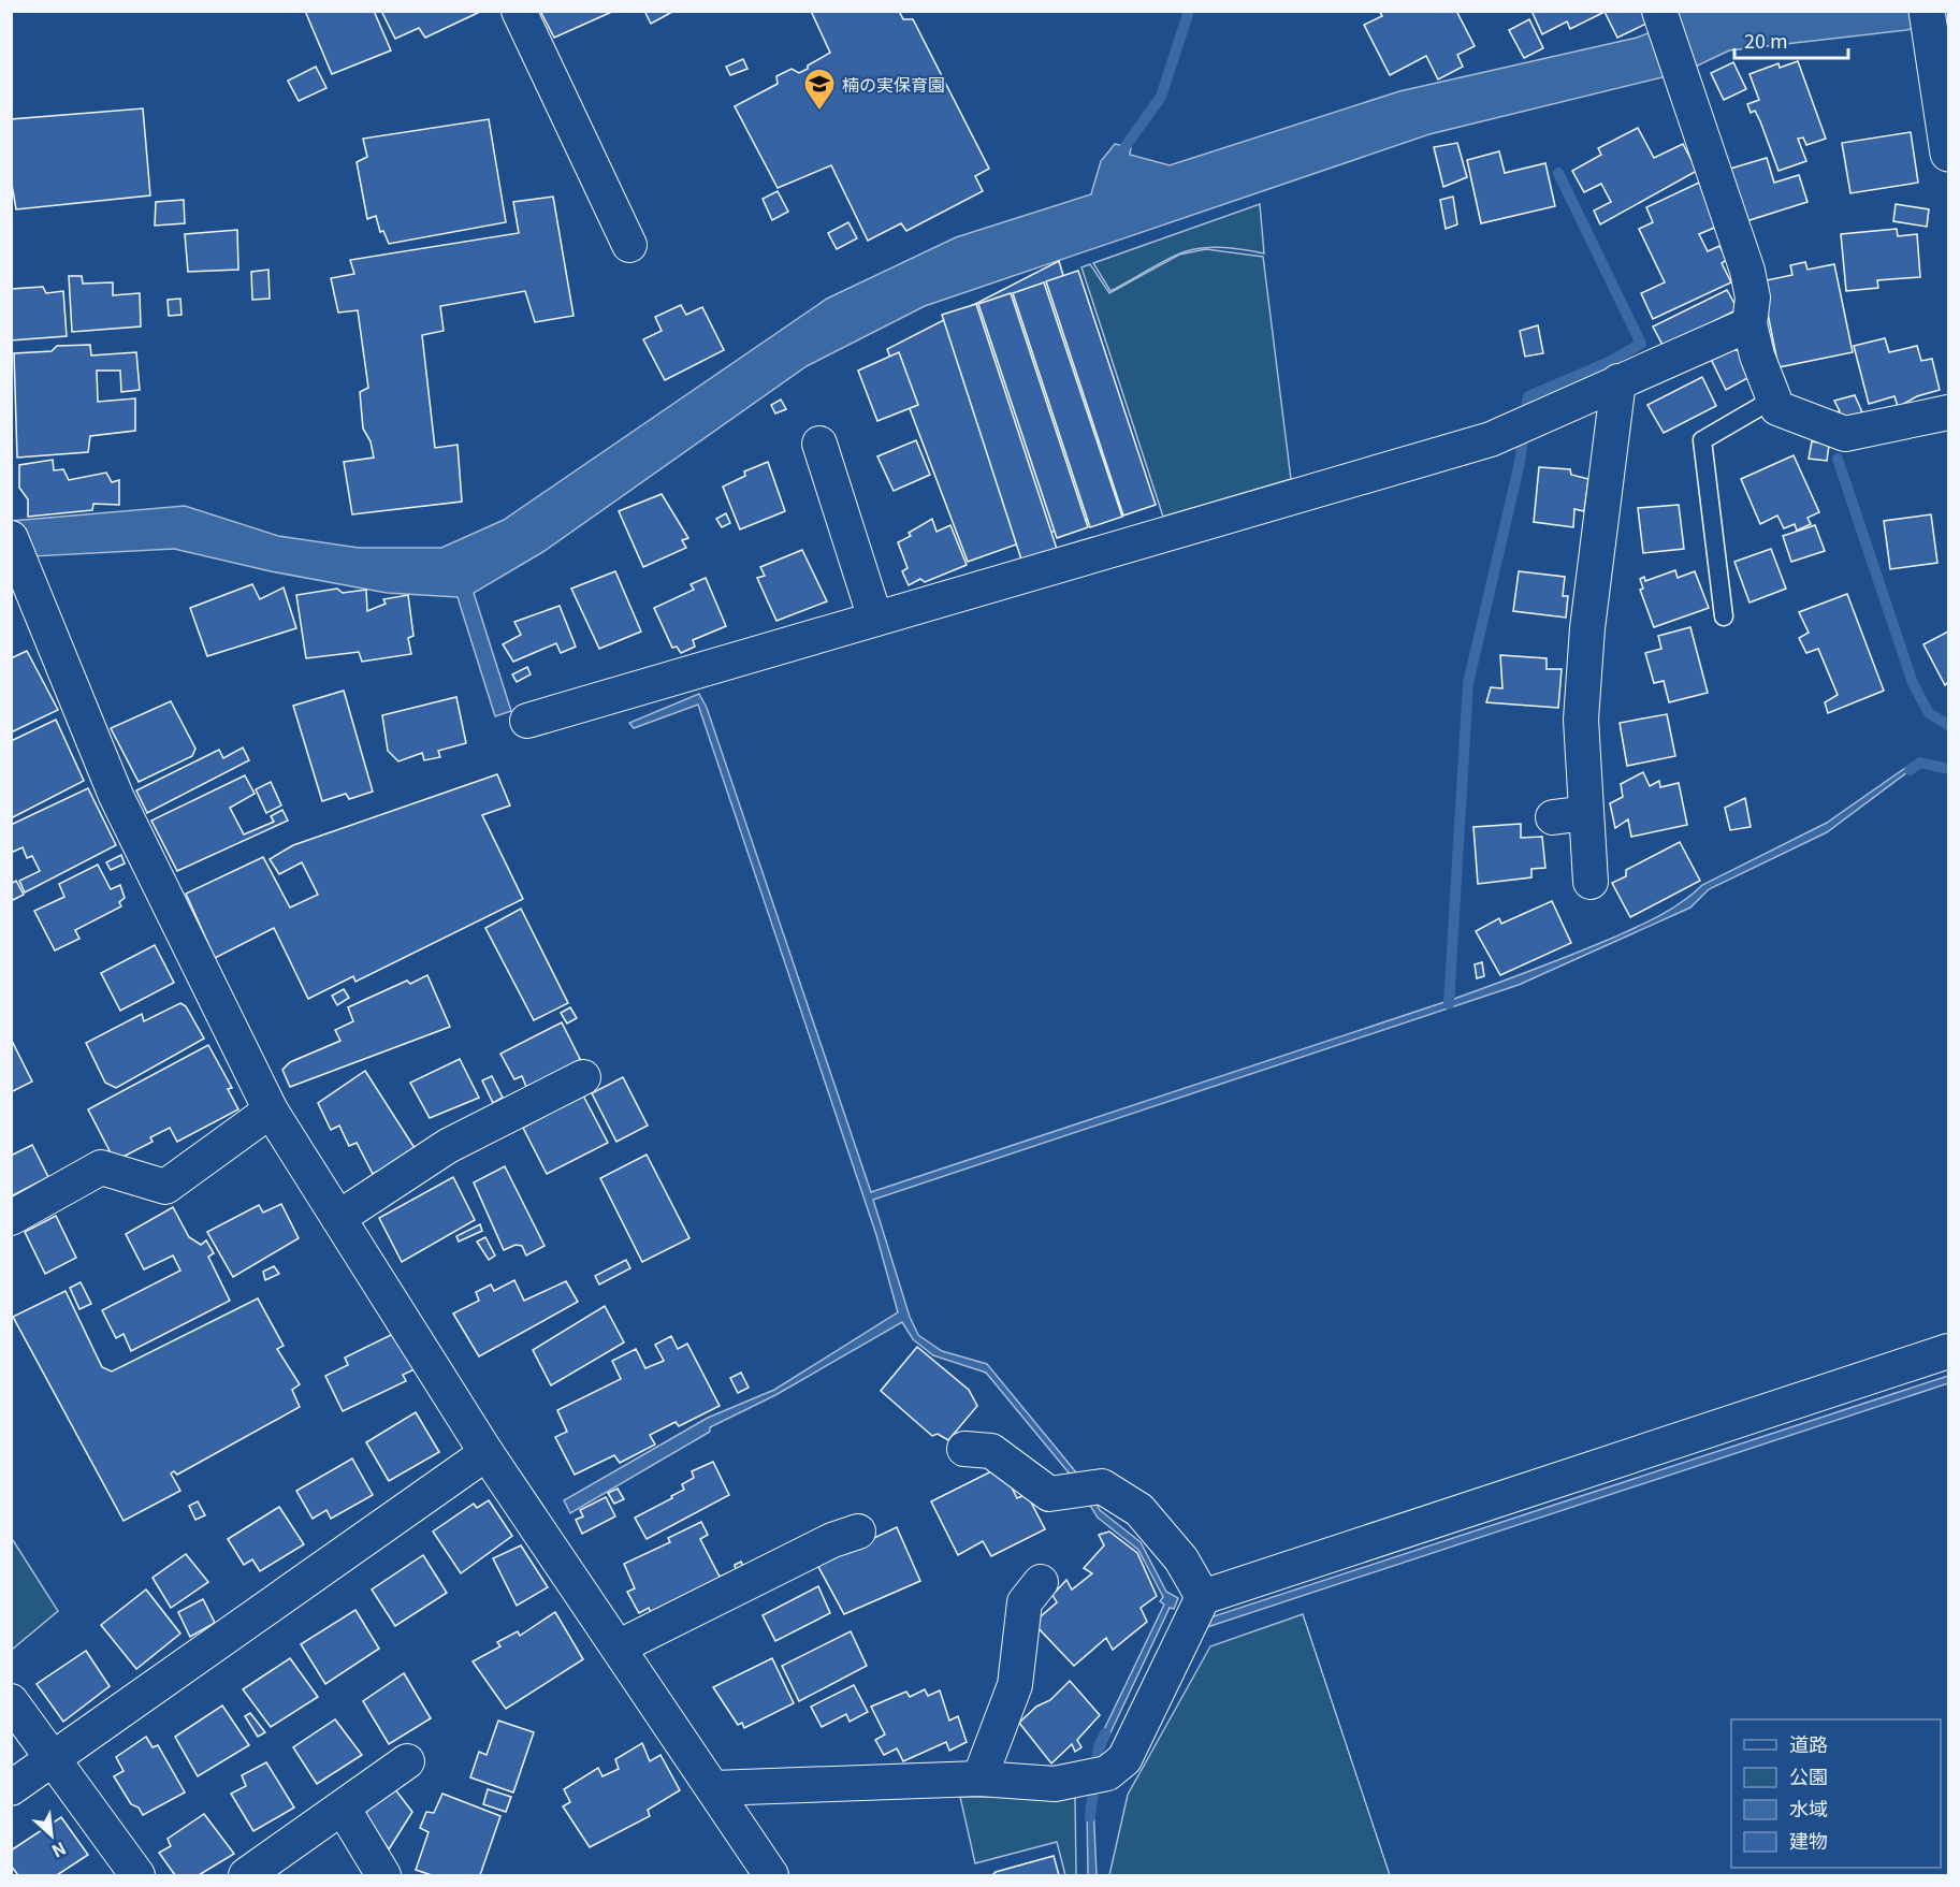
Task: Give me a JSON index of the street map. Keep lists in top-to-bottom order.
{
  "places": {
    "school or university": ["楠の実保育園"]
  },
  "legend": [
    "道路",
    "公園",
    "水域",
    "建物"
  ],
  "scale_bar": "20 m",
  "north": "bottom right"
}
